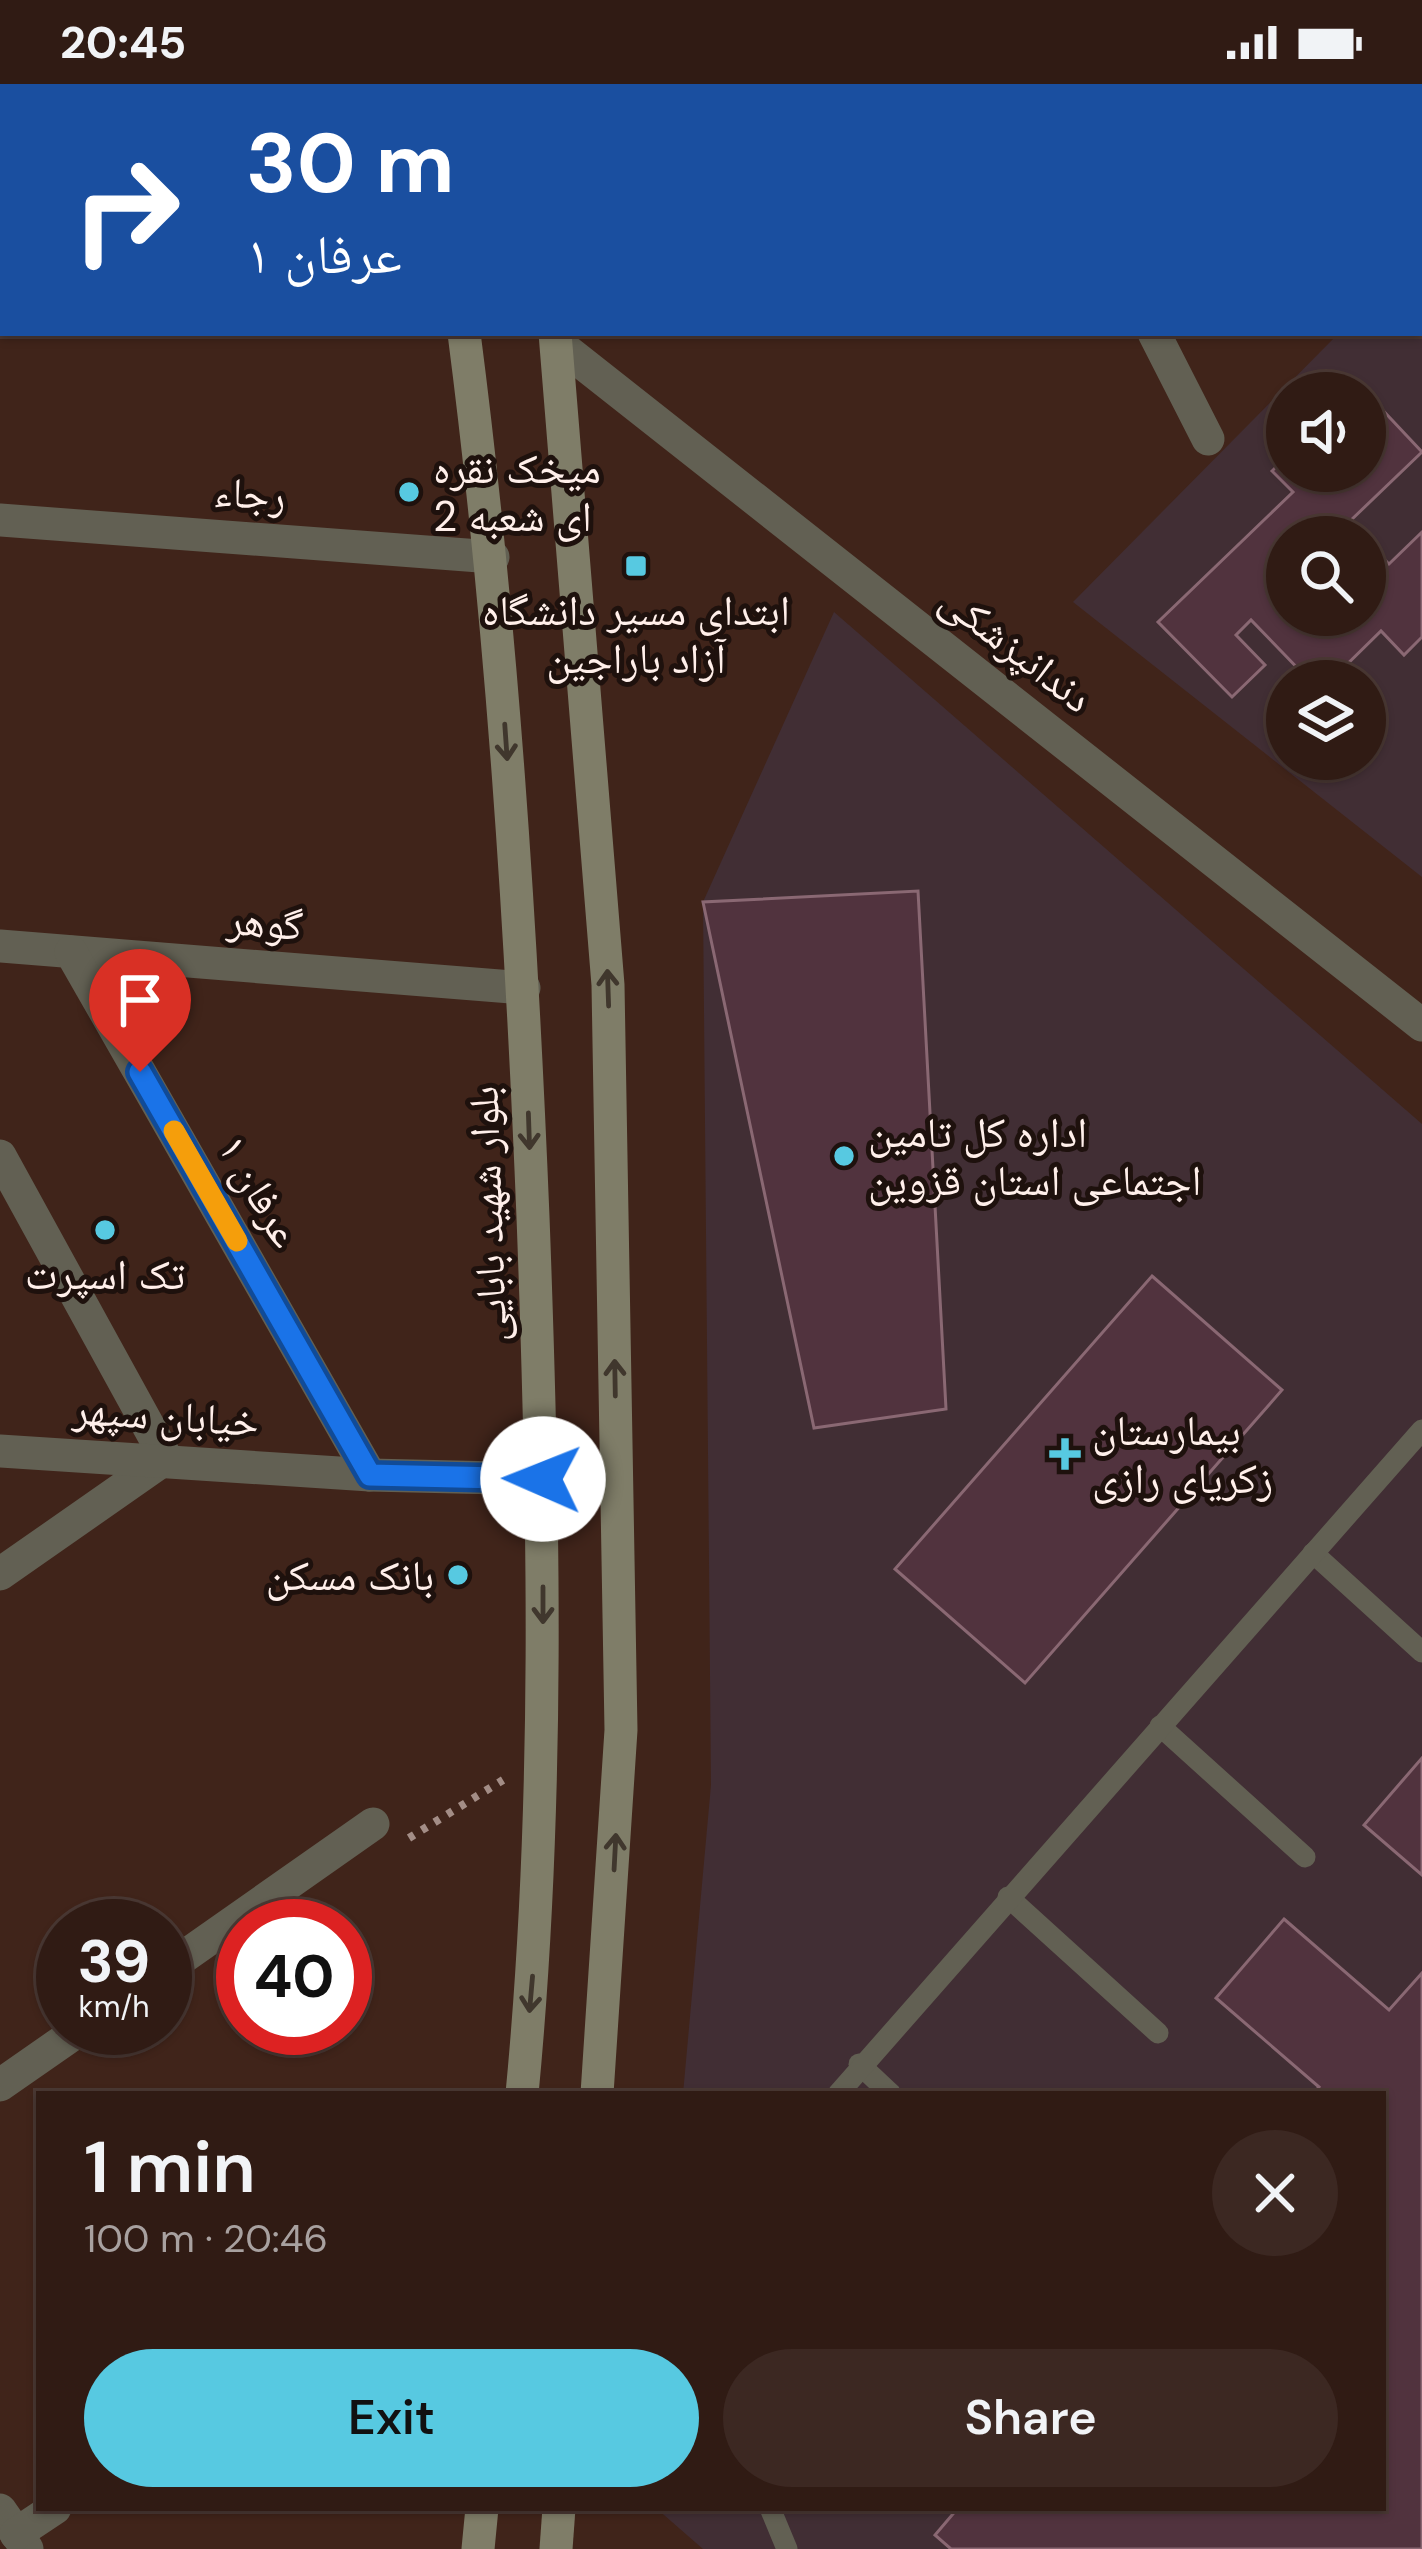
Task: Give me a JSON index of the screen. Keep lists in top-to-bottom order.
{
  "streets": {
    "main road": ["بلوار شهید بابایی"],
    "street": [
      "رجاء",
      "دندانپزشکی",
      "گوهر",
      "عرفان ۱",
      "خیابان سپهر"
    ]
  },
  "crossings": [
    ["رجاء", "بلوار شهید بابایی"],
    ["گوهر", "عرفان ۱"],
    ["گوهر", "بلوار شهید بابایی"],
    ["عرفان ۱", "خیابان سپهر"],
    ["بلوار شهید بابایی", "خیابان سپهر"]
  ],
  "places": {
    "other": [
      "میخک نقره ای شعبه 2",
      "اداره کل تامین اجتماعی استان قزوین",
      "تک اسپرت",
      "بانک مسکن"
    ],
    "transit": ["ابتدای مسیر دانشگاه آزاد باراجین"],
    "health": ["بیمارستان زکریای رازی"]
  },
  "page": {
    "status": "20:45",
    "turn": ["30 m", "عرفان ۱"],
    "speed": "39 km/h",
    "limit": "40",
    "heading": ["1 min", "100 m · 20:46"],
    "buttons": ["Exit", "Share"]
  }
}
